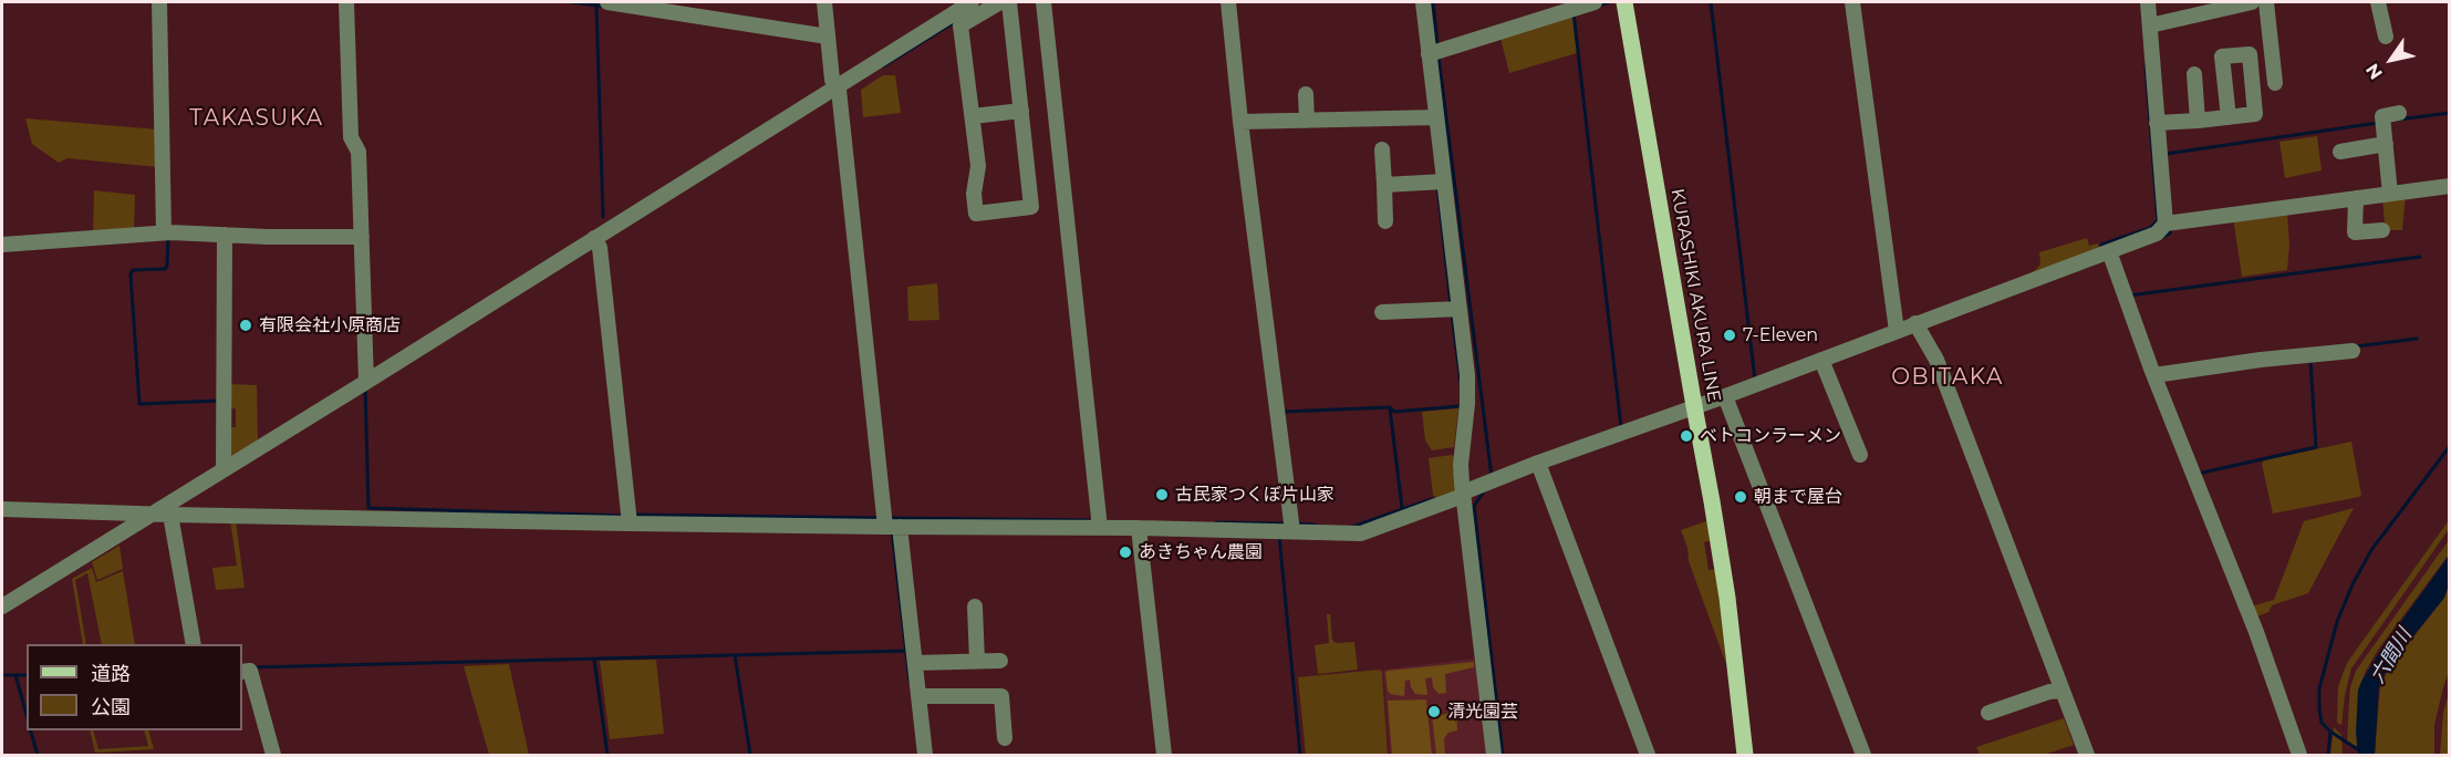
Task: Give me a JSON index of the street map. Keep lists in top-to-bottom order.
{
  "streets": {
    "main road": ["KURASHIKI AKURA LINE"]
  },
  "districts": ["TAKASUKA", "OBITAKA"],
  "water": ["六間川"],
  "places": [
    "有限会社小原商店",
    "7-Eleven",
    "ベトコンラーメン",
    "古民家つくぼ片山家",
    "朝まで屋台",
    "あきちゃん農園",
    "清光園芸"
  ],
  "legend": ["道路", "公園"],
  "north": "bottom left"
}
